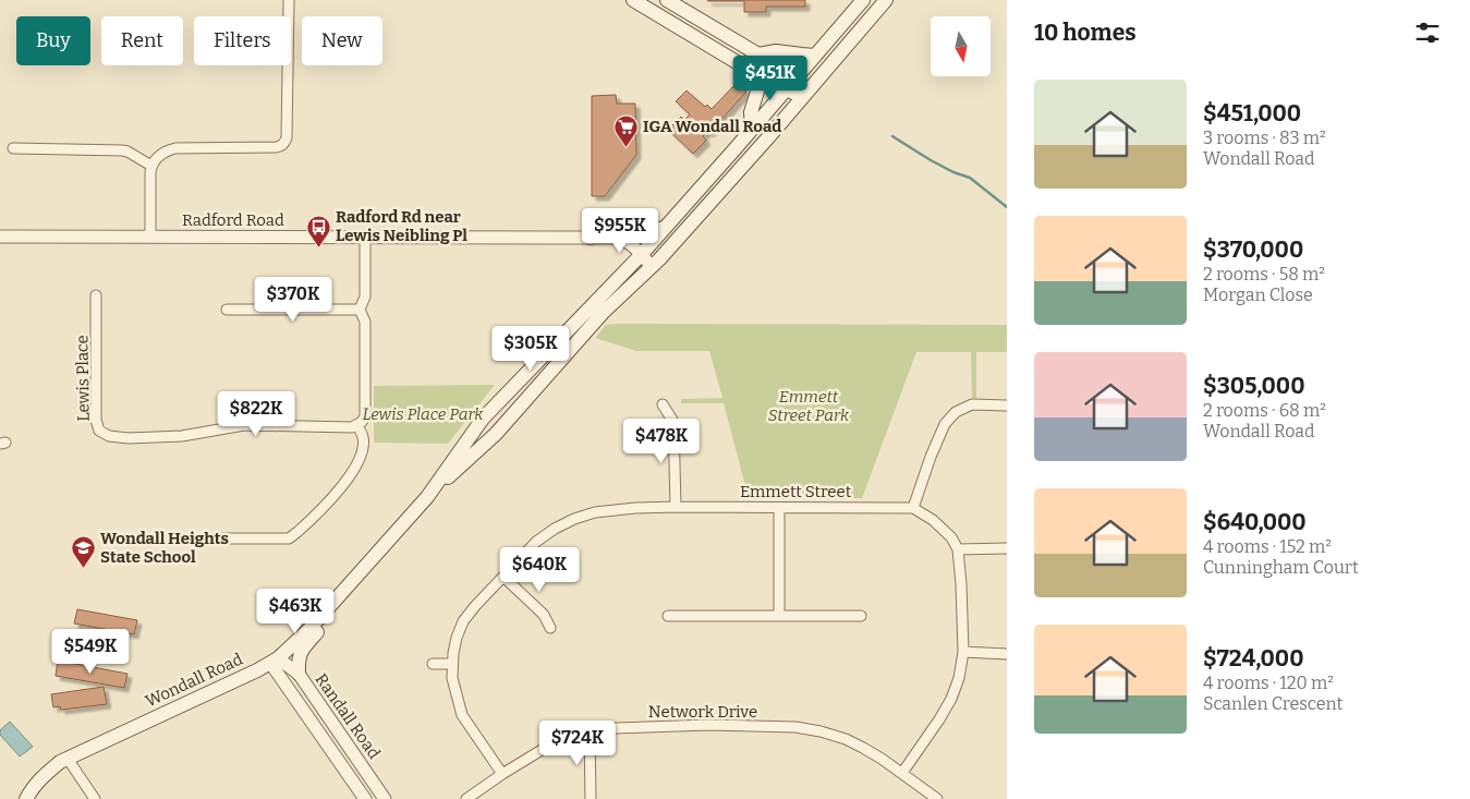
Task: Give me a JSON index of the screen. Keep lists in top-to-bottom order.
{
  "streets": {
    "main road": ["Wondall Road"],
    "street": [
      "Radford Road",
      "Lewis Place",
      "Emmett Street",
      "Network Drive",
      "Randall Road"
    ]
  },
  "crossings": [
    ["Radford Road", "Wondall Road"],
    ["Emmett Street", "Network Drive"],
    ["Wondall Road", "Randall Road"]
  ],
  "parks": ["Emmett Street Park", "Lewis Place Park"],
  "places": {
    "supermarket": ["IGA Wondall Road"],
    "bus stop": ["Radford Rd near Lewis Neibling Pl"],
    "school or university": ["Wondall Heights State School"]
  },
  "north": "bottom",
  "page": {
    "heading": "10 homes",
    "chip": [
      "Buy",
      "Rent",
      "Filters",
      "New"
    ],
    "price": [
      "$451K",
      "$955K",
      "$370K",
      "$305K",
      "$822K",
      "$478K",
      "$640K",
      "$463K",
      "$549K",
      "$724K"
    ],
    "list": [
      {
        "name": "$451,000",
        "note": "3 rooms · 83 m² · Wondall Road"
      },
      {
        "name": "$370,000",
        "note": "2 rooms · 58 m² · Morgan Close"
      },
      {
        "name": "$305,000",
        "note": "2 rooms · 68 m² · Wondall Road"
      },
      {
        "name": "$640,000",
        "note": "4 rooms · 152 m² · Cunningham Court"
      },
      {
        "name": "$724,000",
        "note": "4 rooms · 120 m² · Scanlen Crescent"
      }
    ]
  }
}
